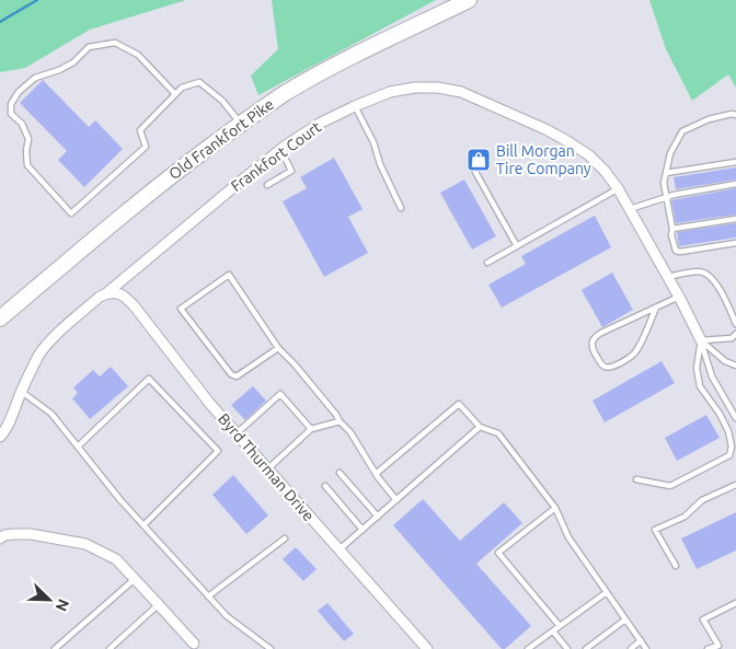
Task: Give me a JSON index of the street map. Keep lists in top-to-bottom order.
{
  "streets": {
    "main road": ["Old Frankfort Pike"],
    "street": ["Frankfort Court", "Byrd Thurman Drive"]
  },
  "crossings": [
    ["Frankfort Court", "Byrd Thurman Drive"]
  ],
  "places": {
    "shop": ["Bill Morgan Tire Company"]
  },
  "north": "bottom right"
}
